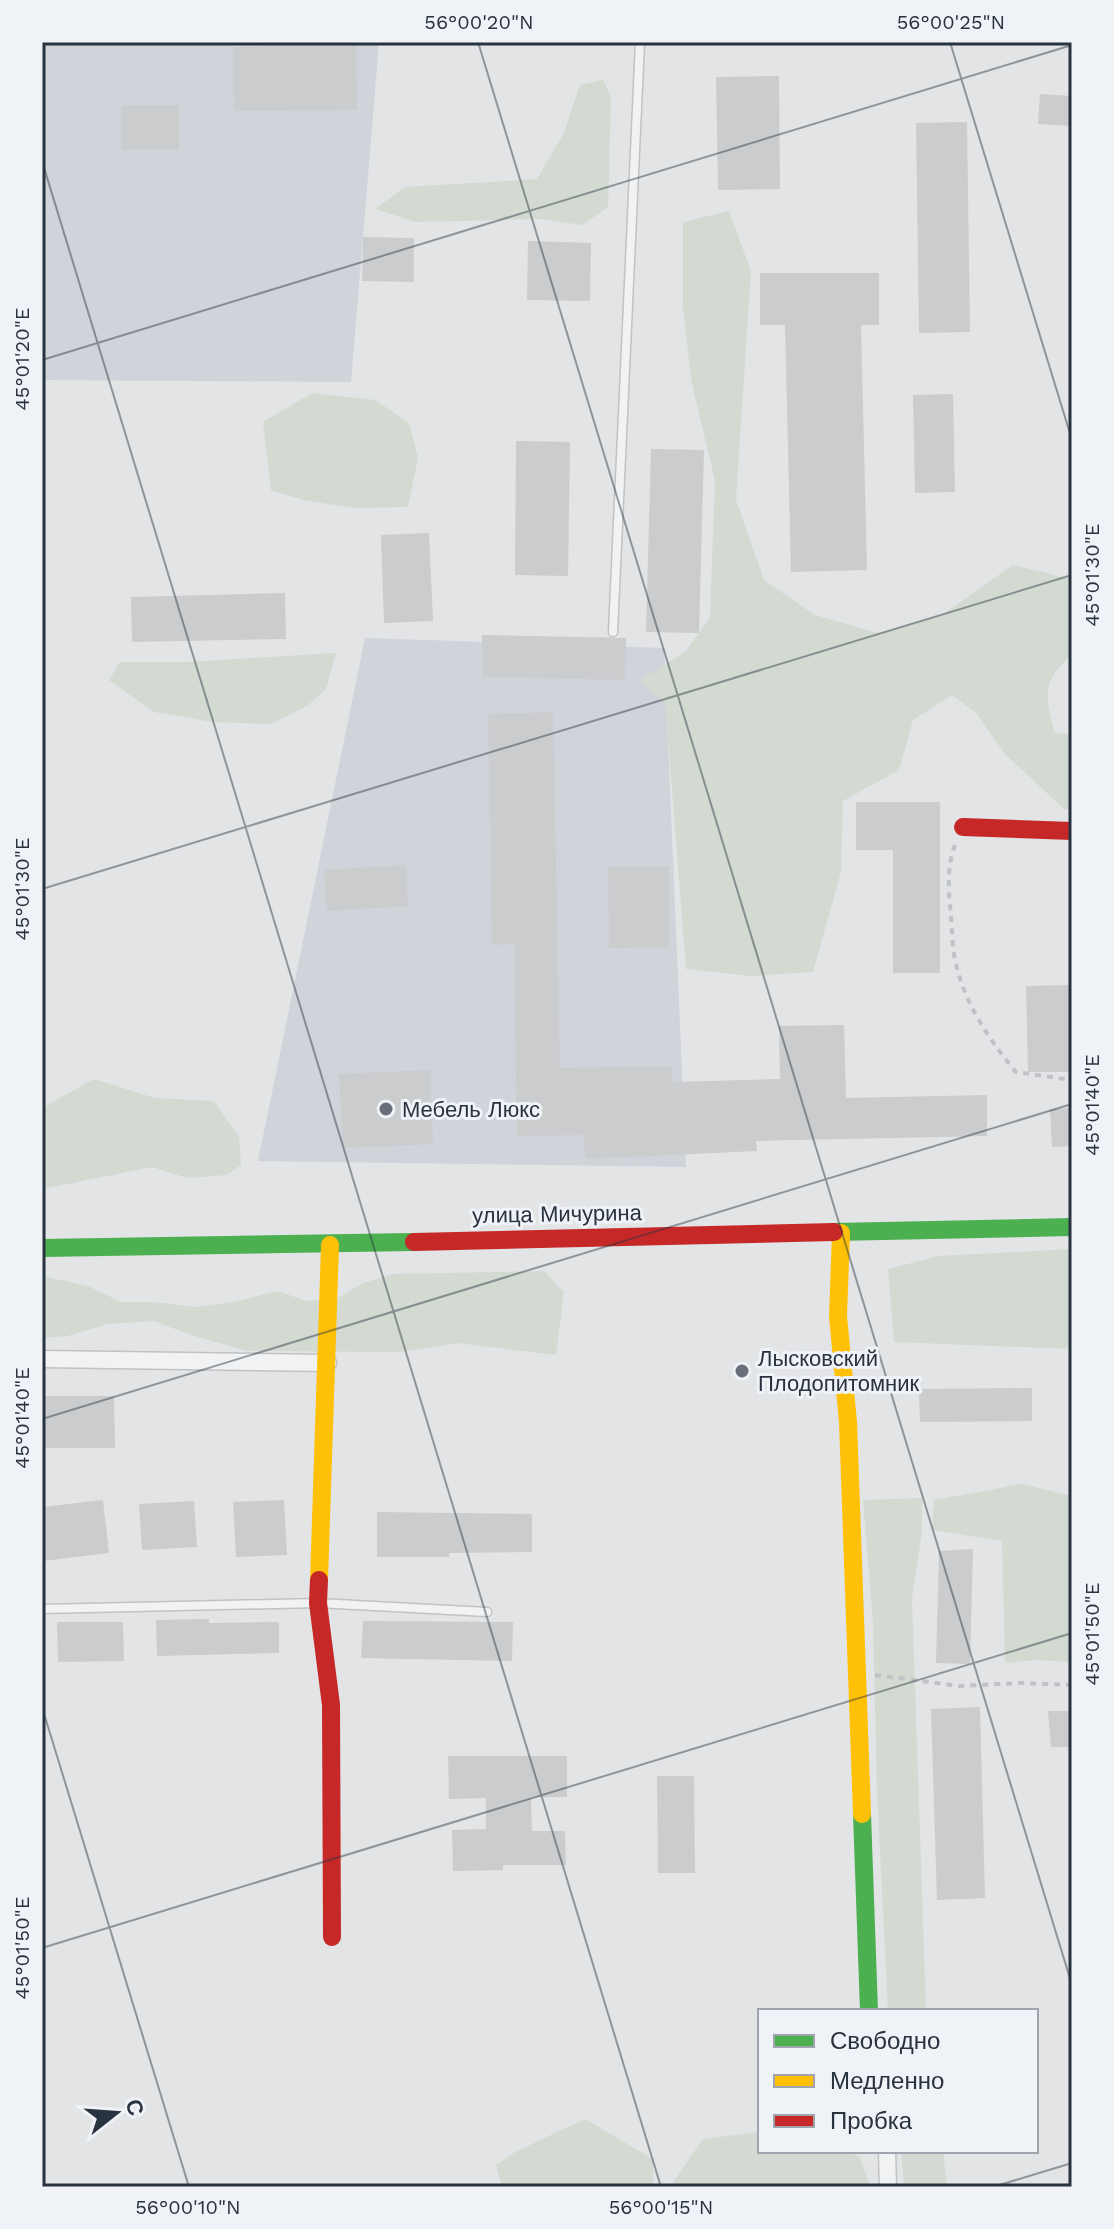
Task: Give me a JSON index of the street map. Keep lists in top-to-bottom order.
{
  "streets": {
    "street": ["улица Мичурина"]
  },
  "places": ["Мебель Люкс", "Лысковский Плодопитомник"],
  "legend": ["Свободно", "Медленно", "Пробка"],
  "north": "right",
  "coordinates": [
    "56°00'20\"N",
    "56°00'25\"N",
    "45°01'20\"E",
    "45°01'30\"E",
    "45°01'40\"E",
    "45°01'50\"E",
    "56°00'10\"N",
    "56°00'15\"N"
  ]
}
